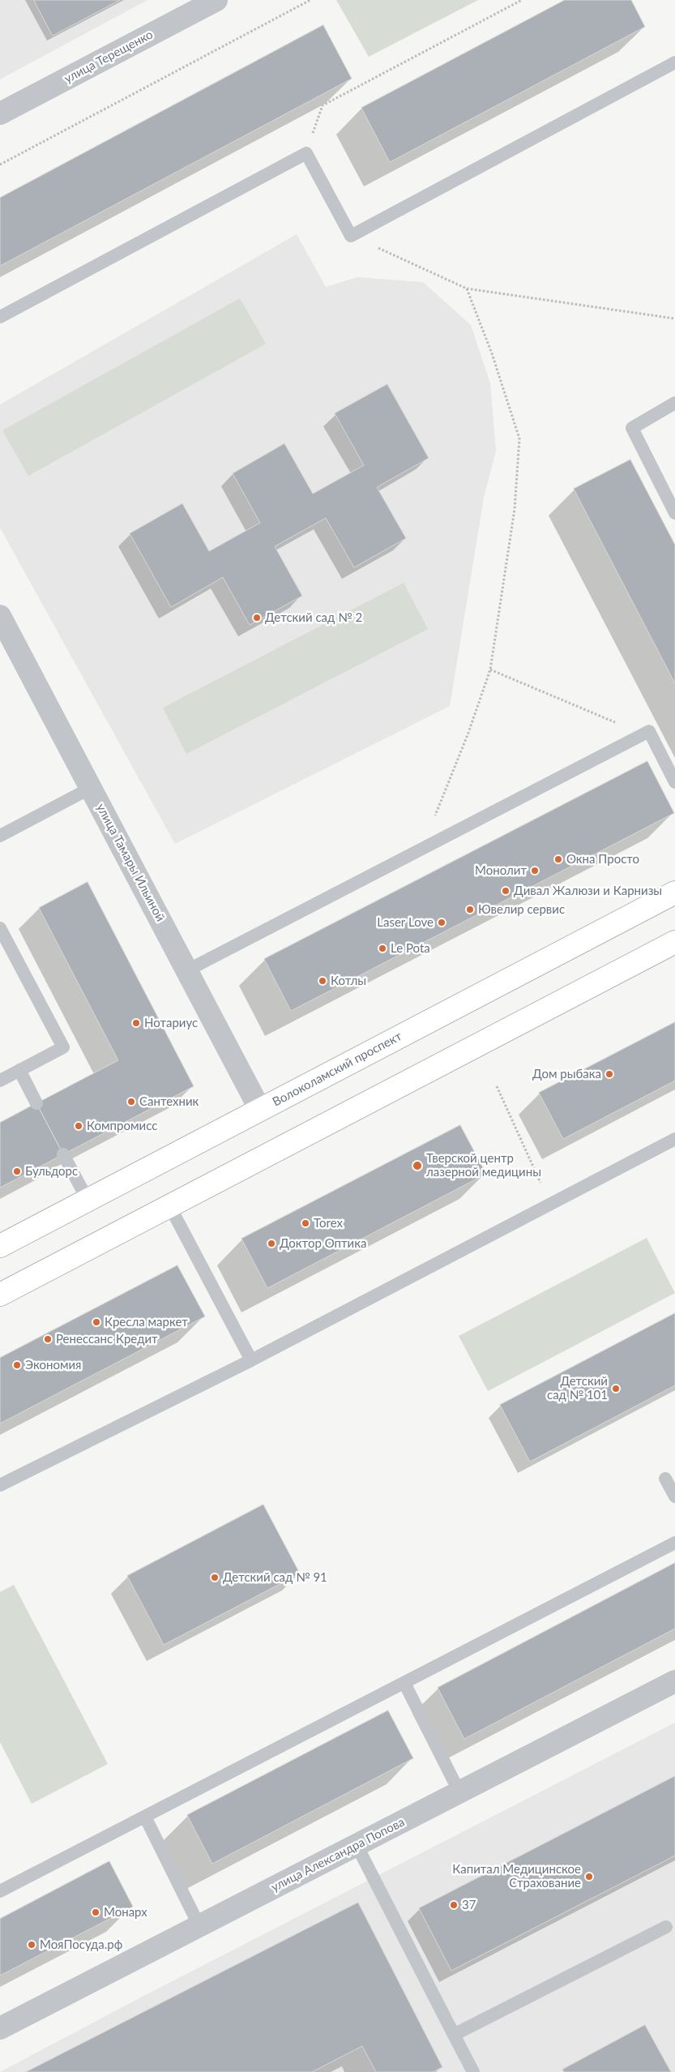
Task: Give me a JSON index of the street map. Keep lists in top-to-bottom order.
{
  "streets": {
    "main road": ["Волоколамский проспект"],
    "street": ["улица Терещенко", "улица Тамары Ильиной", "улица Александра Попова"]
  },
  "crossings": [
    ["улица Тамары Ильиной", "Волоколамский проспект"]
  ],
  "places": [
    "Детский сад № 2",
    "Окна Просто",
    "Монолит",
    "Дивал Жалюзи и Карнизы",
    "Ювелир сервис",
    "Laser Love",
    "Le Pota",
    "Котлы",
    "Нотариус",
    "Дом рыбака",
    "Сантехник",
    "Компромисс",
    "Тверской центр лазерной медицины",
    "Бульдорс",
    "Torex",
    "Доктор Оптика",
    "Кресла маркет",
    "Ренессанс Кредит",
    "Экономия",
    "Детский сад № 101",
    "Детский сад № 91",
    "Капитал Медицинское Страхование",
    "37",
    "Монарх",
    "МояПосуда.рф"
  ]
}
